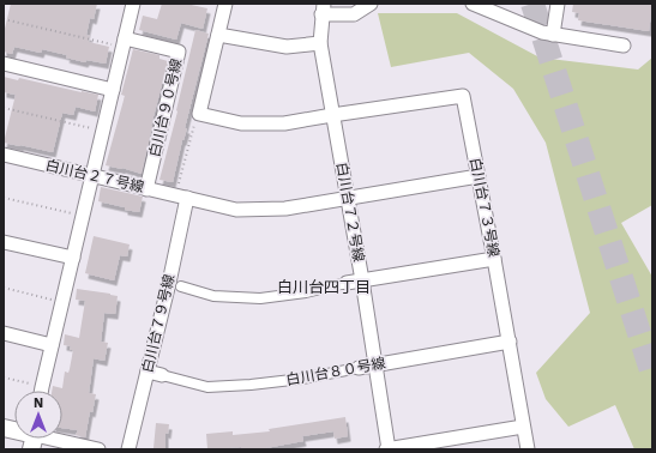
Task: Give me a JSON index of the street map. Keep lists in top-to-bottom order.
{
  "streets": {
    "street": [
      "白川台９０号線",
      "白川台２７号線",
      "白川台７３号線",
      "白川台７２号線",
      "白川台７９号線",
      "白川台８０号線"
    ]
  },
  "crossings": [
    ["白川台９０号線", "白川台２７号線"],
    ["白川台２７号線", "白川台７３号線"],
    ["白川台２７号線", "白川台７２号線"],
    ["白川台２７号線", "白川台７９号線"],
    ["白川台７３号線", "白川台７２号線"],
    ["白川台７３号線", "白川台８０号線"],
    ["白川台７２号線", "白川台８０号線"]
  ],
  "districts": ["白川台四丁目"],
  "north": "top"
}
